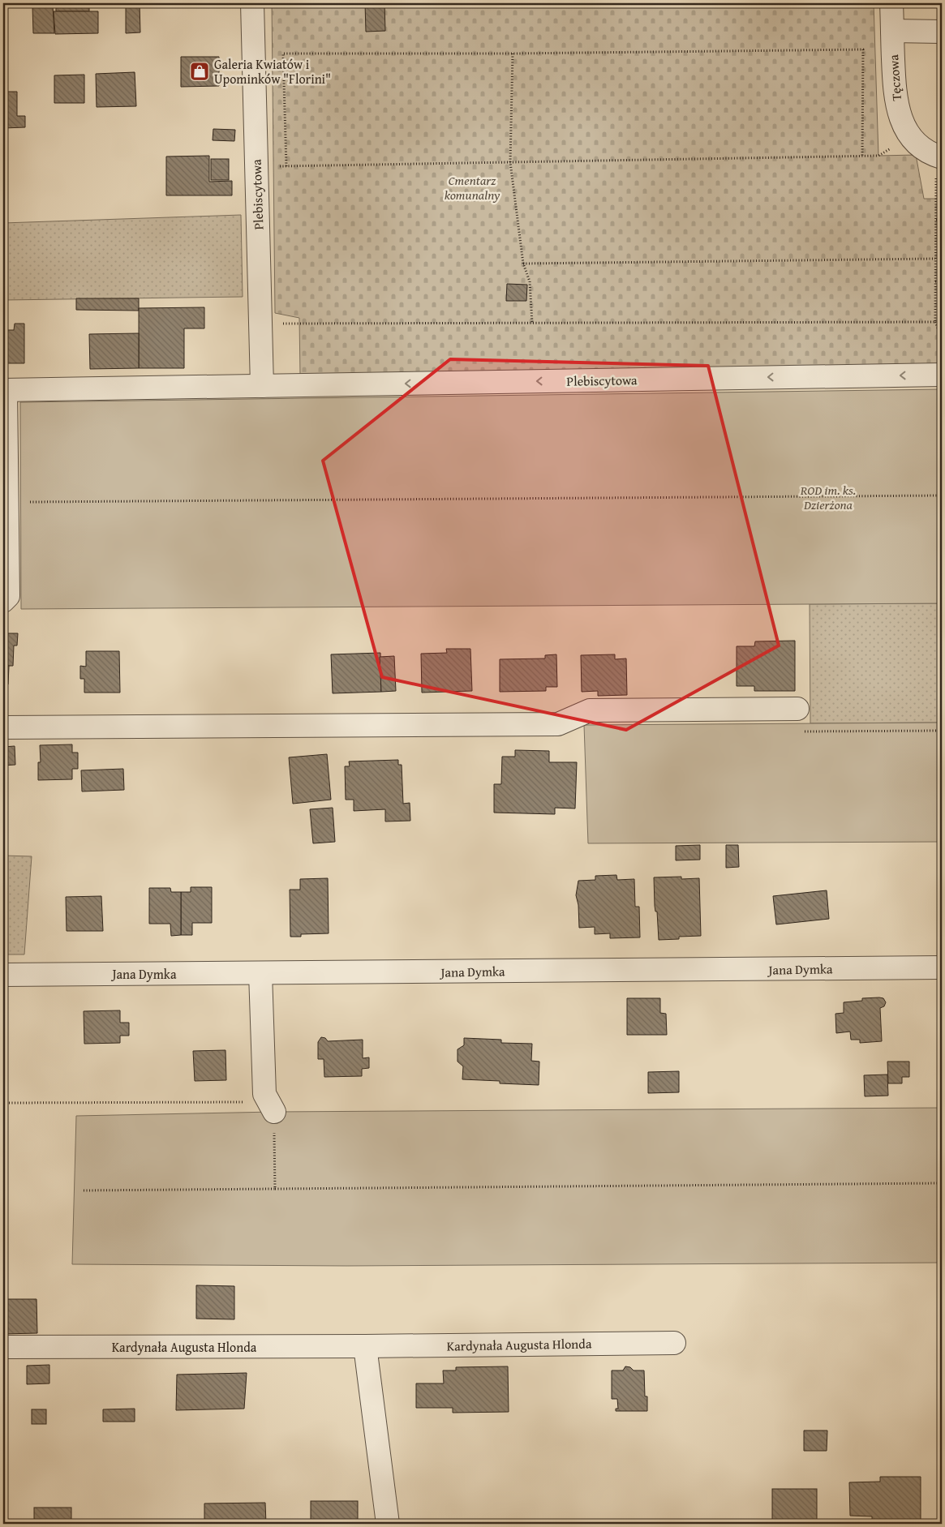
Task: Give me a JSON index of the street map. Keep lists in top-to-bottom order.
{
  "streets": {
    "street": [
      "Tęczowa",
      "Plebiscytowa",
      "Jana Dymka",
      "Kardynała Augusta Hlonda"
    ]
  },
  "one_way": ["Plebiscytowa"],
  "parks": ["Cmentarz komunalny", "ROD im. ks. Dzierżona"],
  "places": {
    "shop": ["Galeria Kwiatów i Upominków \"Florini\""]
  }
}
